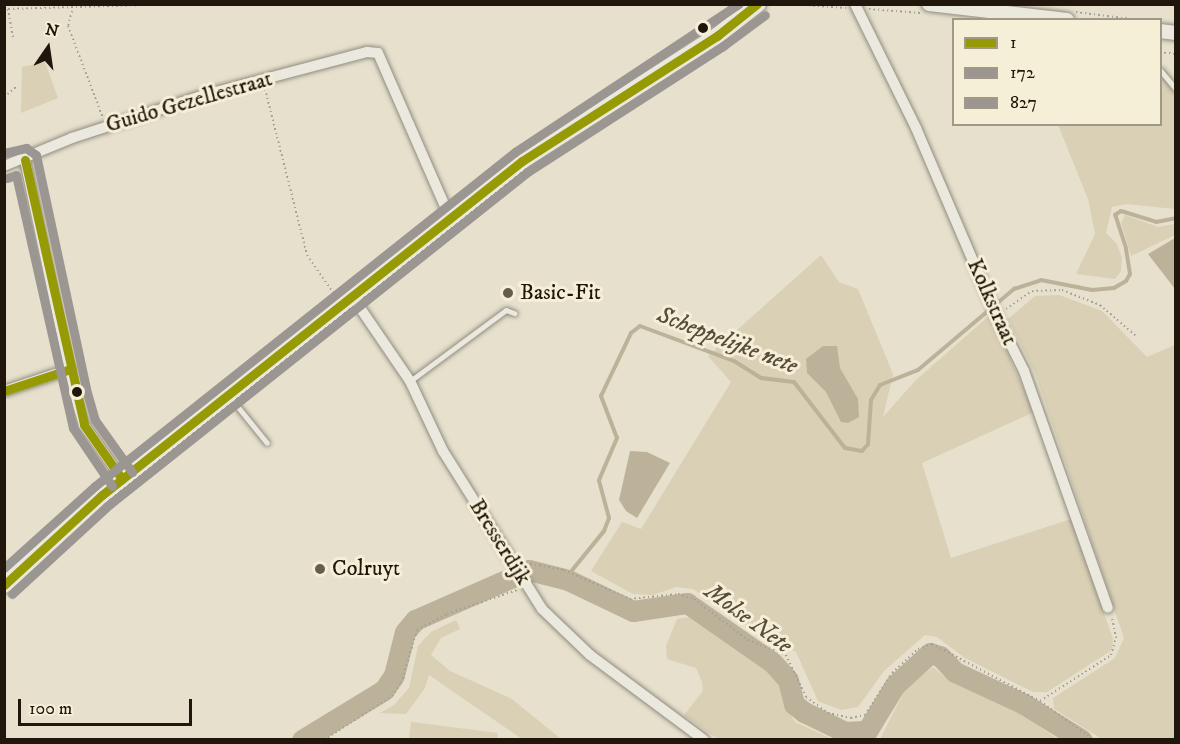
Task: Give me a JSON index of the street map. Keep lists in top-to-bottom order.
{
  "streets": {
    "street": ["Guido Gezellestraat", "Kolkstraat", "Bresserdijk"]
  },
  "water": ["Scheppelijke nete", "Molse Nete"],
  "places": ["Basic-Fit", "Colruyt"],
  "lines": ["transit line 1", "transit line 827", "transit line 172"],
  "legend": ["1", "172", "827"],
  "scale_bar": "100 m",
  "north": "top"
}
